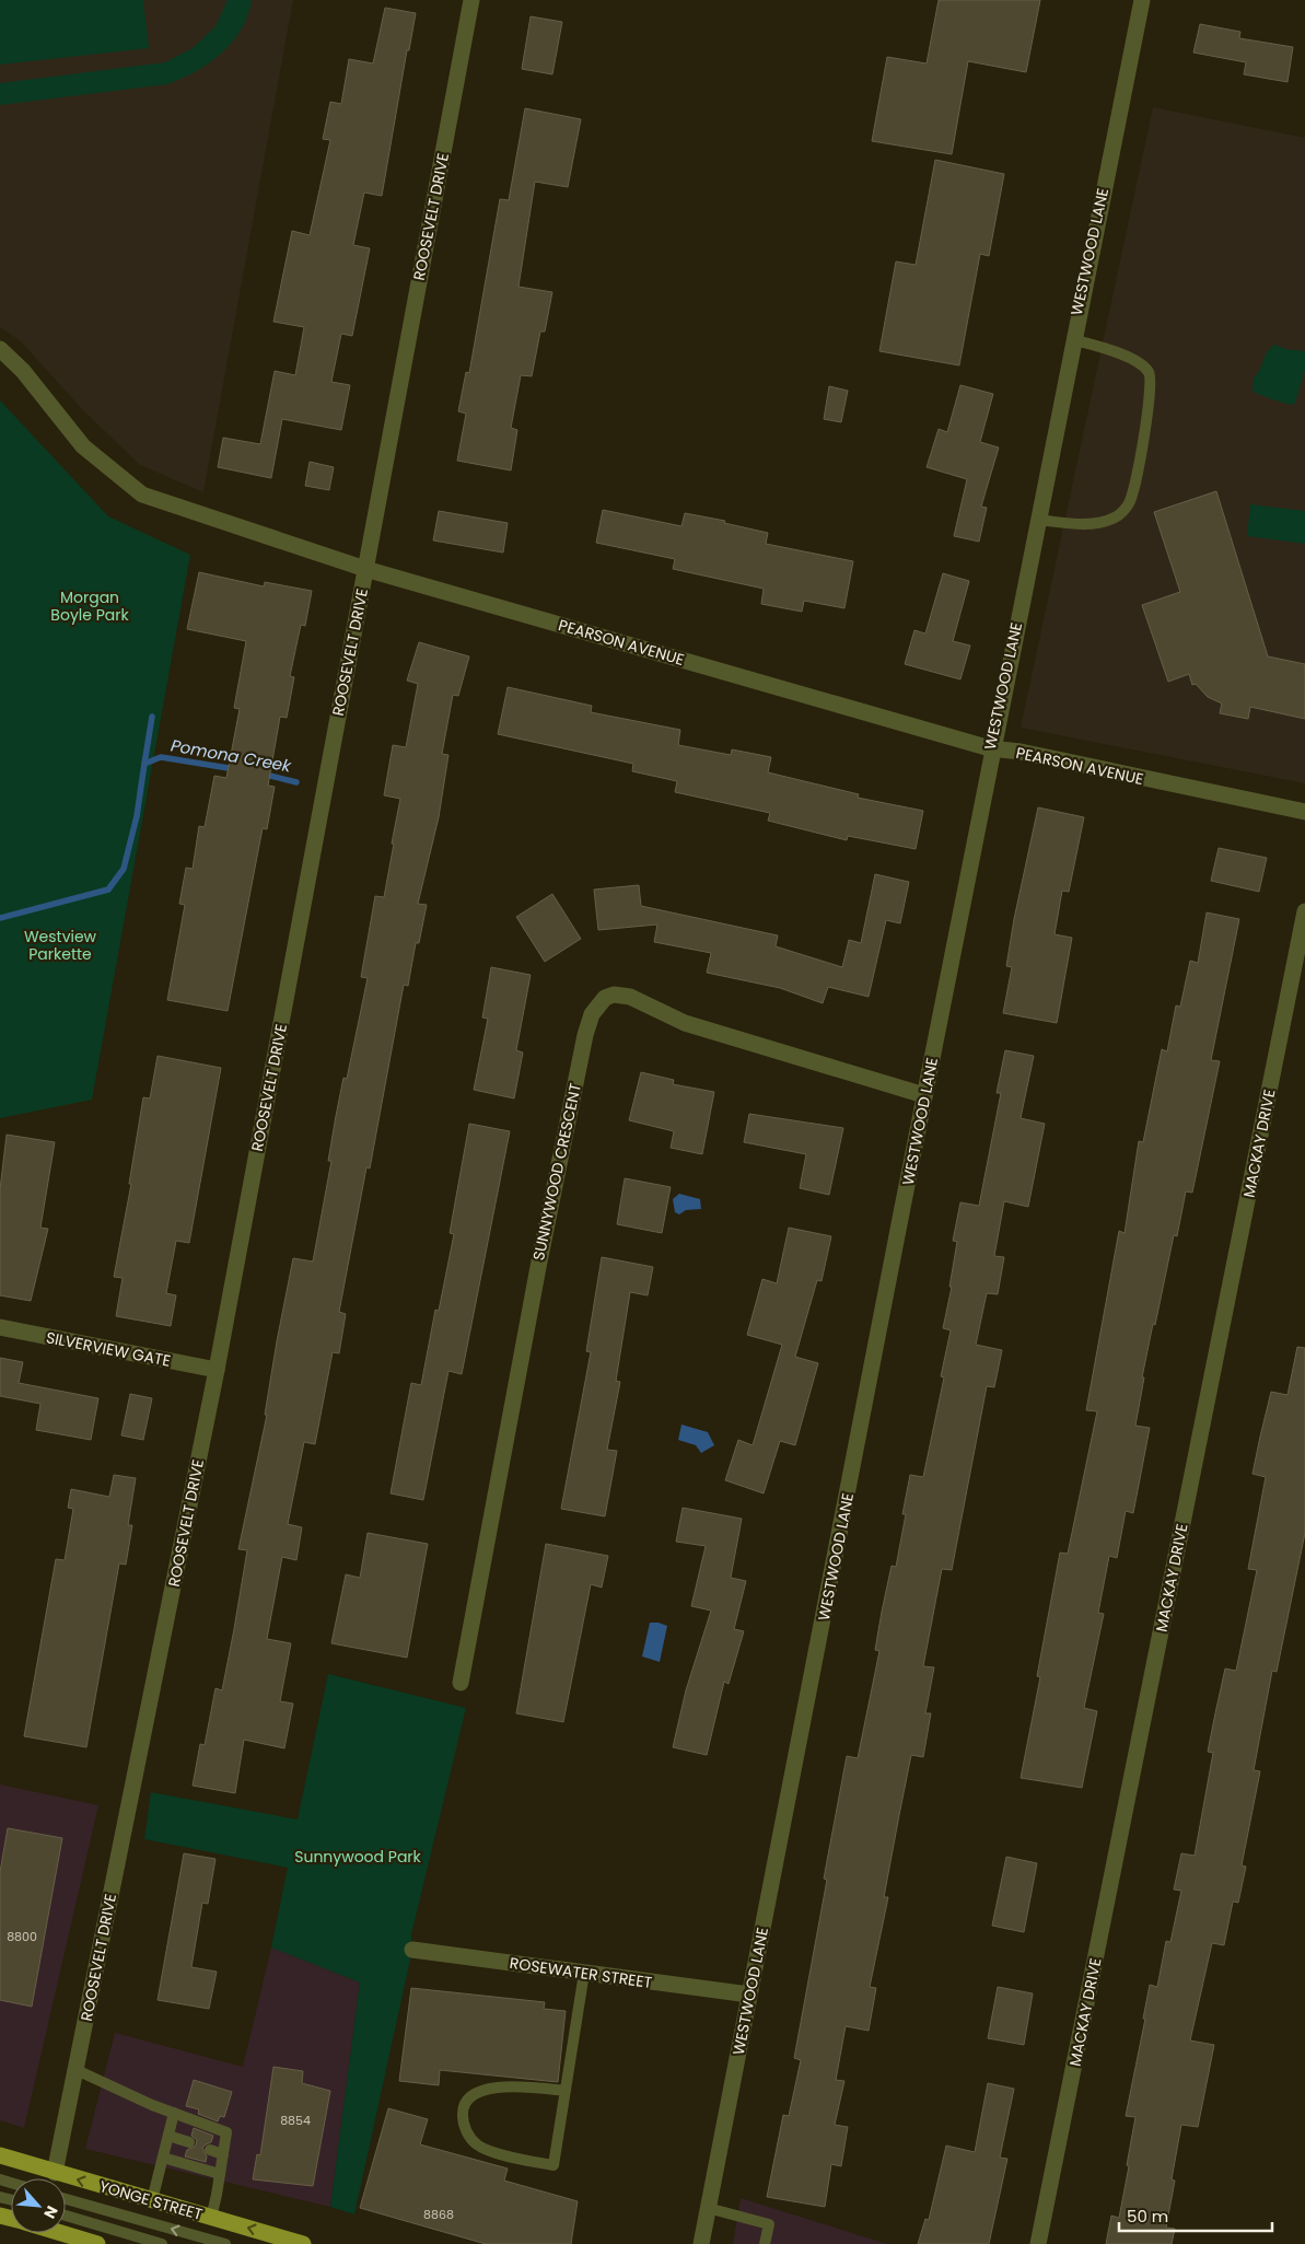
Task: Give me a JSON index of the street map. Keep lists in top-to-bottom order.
{
  "streets": {
    "main road": ["YONGE STREET"],
    "street": [
      "ROOSEVELT DRIVE",
      "WESTWOOD LANE",
      "PEARSON AVENUE",
      "MACKAY DRIVE",
      "SUNNYWOOD CRESCENT",
      "SILVERVIEW GATE",
      "ROSEWATER STREET"
    ]
  },
  "crossings": [
    ["ROOSEVELT DRIVE", "PEARSON AVENUE"],
    ["ROOSEVELT DRIVE", "SILVERVIEW GATE"],
    ["ROOSEVELT DRIVE", "YONGE STREET"],
    ["WESTWOOD LANE", "PEARSON AVENUE"],
    ["WESTWOOD LANE", "SUNNYWOOD CRESCENT"],
    ["WESTWOOD LANE", "ROSEWATER STREET"]
  ],
  "one_way": ["YONGE STREET"],
  "water": ["Pomona Creek"],
  "parks": ["Morgan Boyle Park", "Westview Parkette", "Sunnywood Park"],
  "house_numbers": ["8800", "8854", "8868"],
  "scale_bar": "50 m",
  "north": "bottom right"
}
